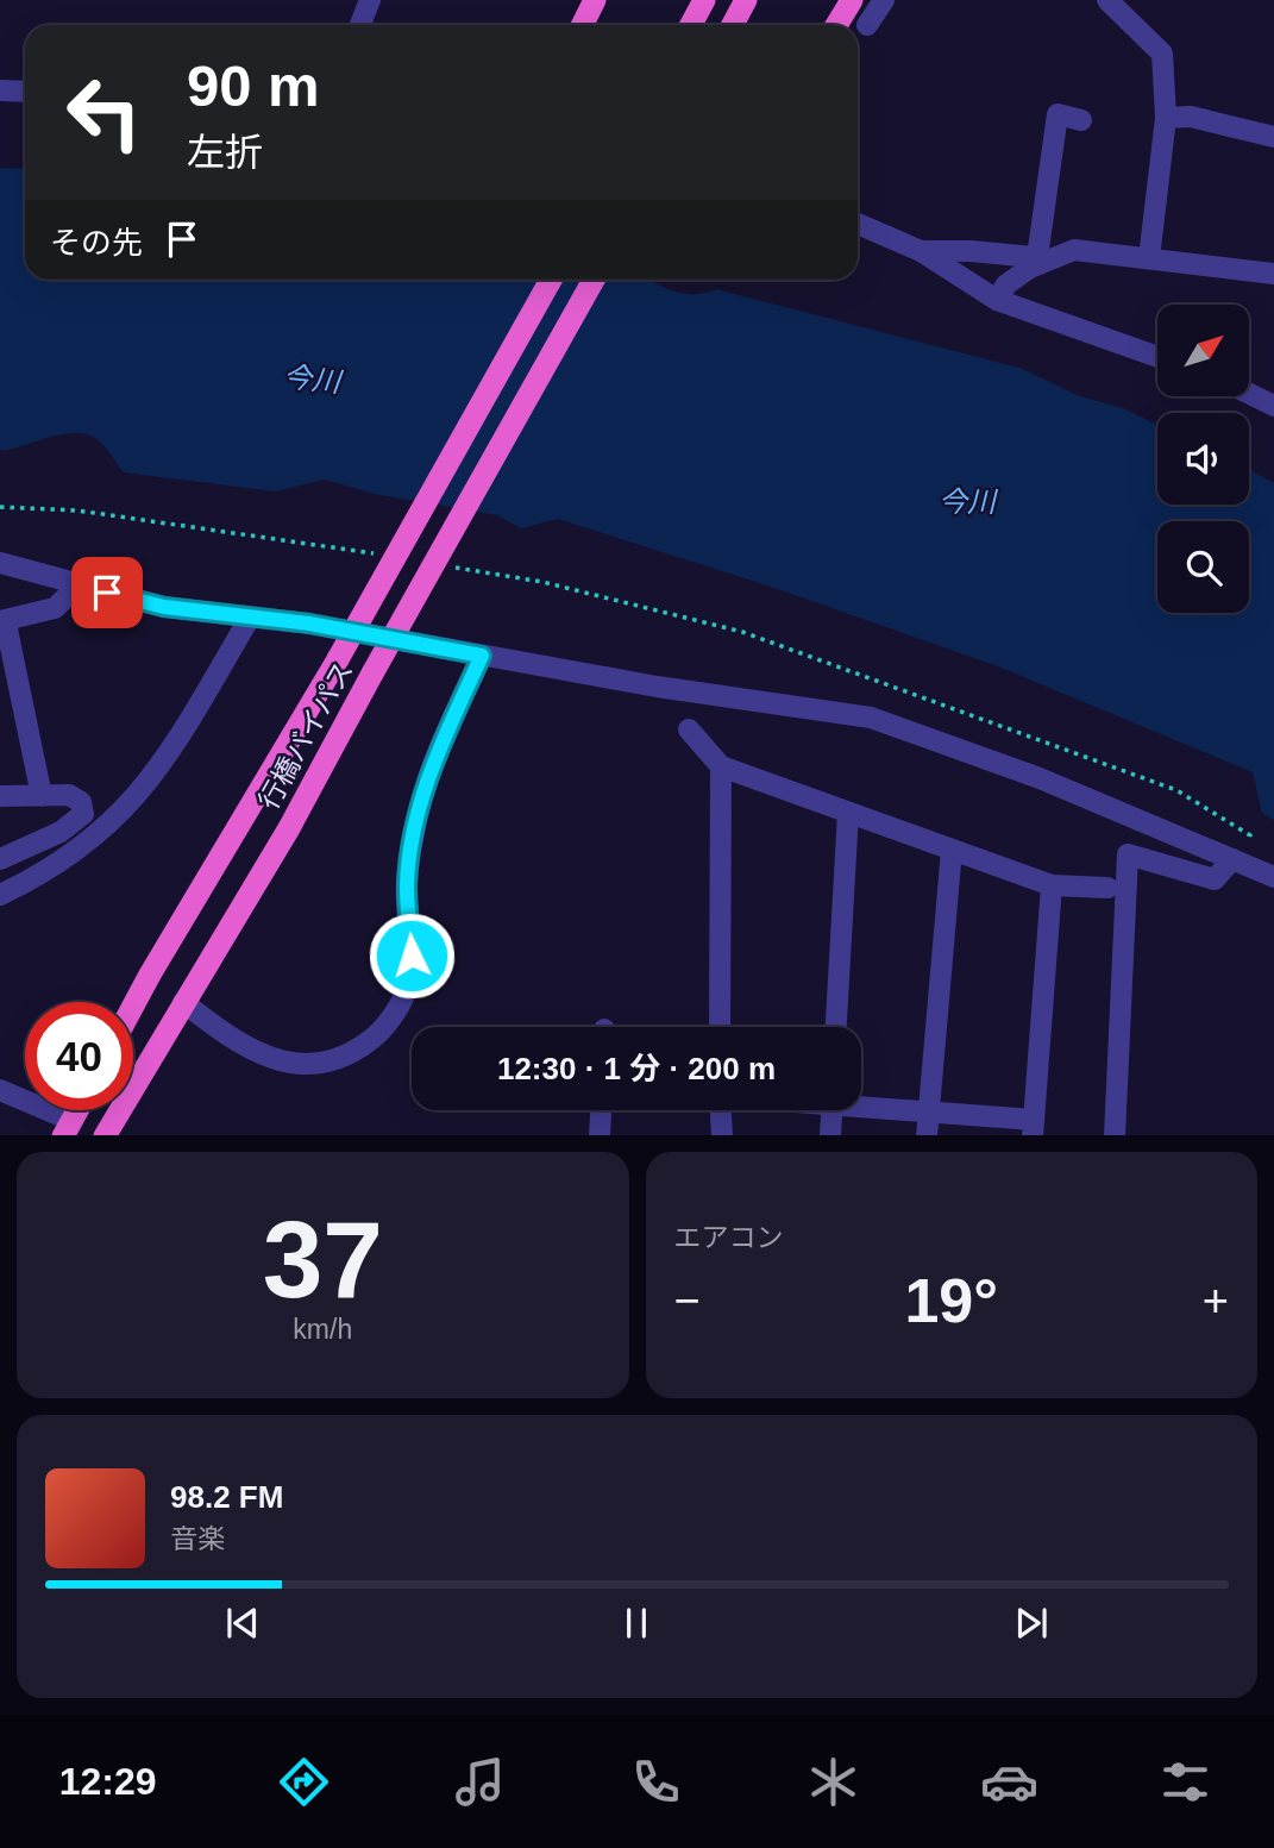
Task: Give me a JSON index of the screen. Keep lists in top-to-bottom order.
{
  "streets": {
    "highway": ["行橋バイパス"]
  },
  "water": ["今川"],
  "north": "top right",
  "page": {
    "turn": ["90 m", "左折"],
    "then": "その先",
    "limit": "40",
    "trip": "12:30 · 1 分 · 200 m",
    "tile": [
      ["37", "km/h"],
      "エアコン"
    ],
    "heat": ["−", "19°", "+"],
    "song": ["98.2 FM", "音楽"],
    "tabs": "12:29"
  }
}
